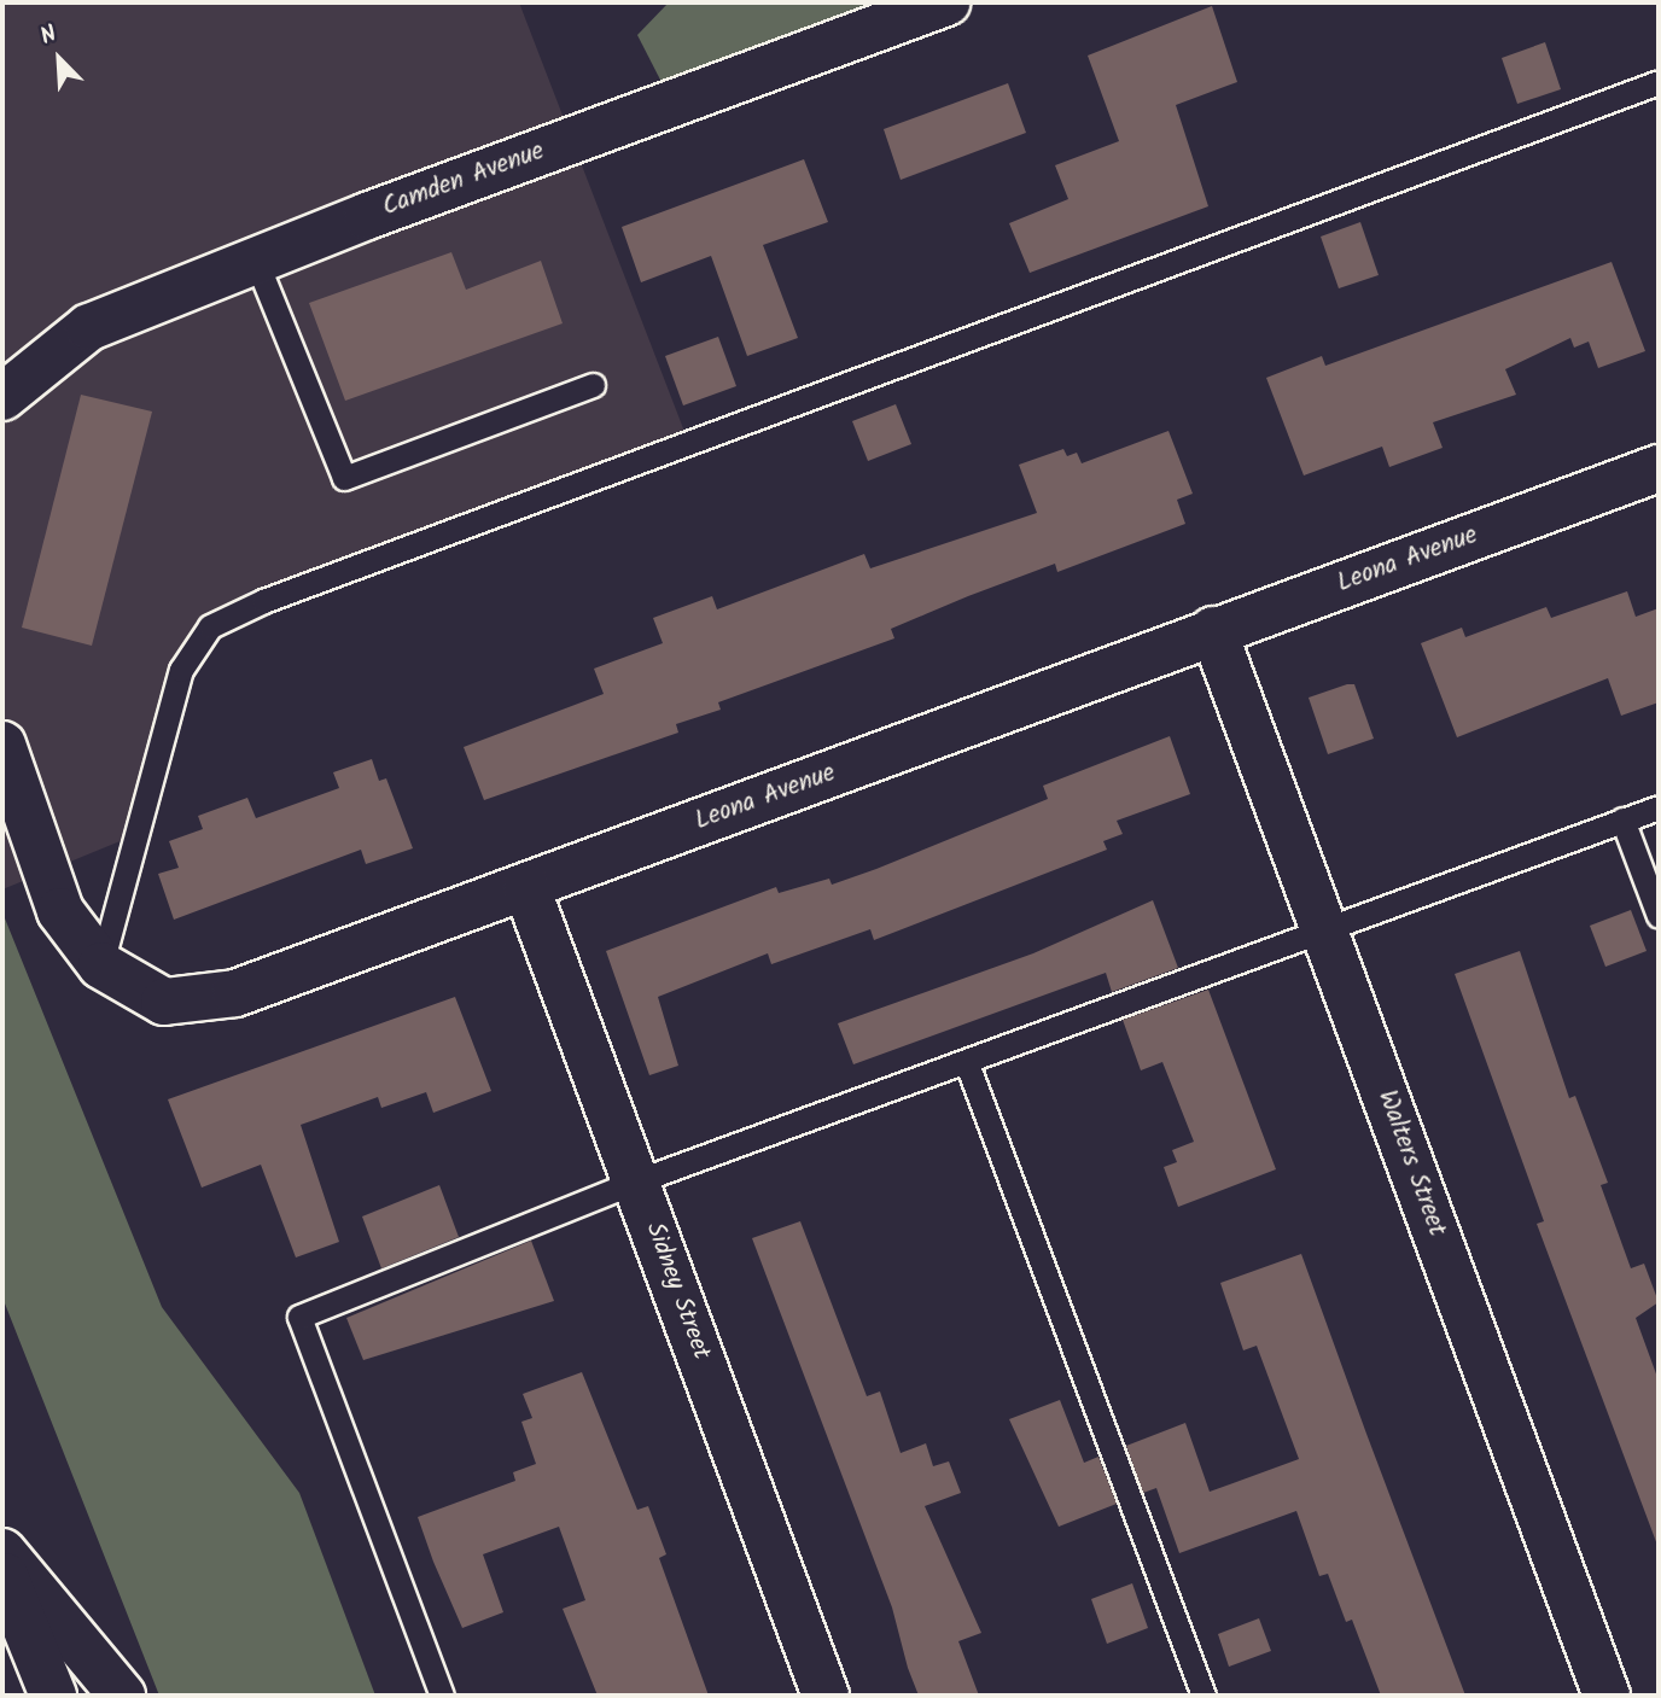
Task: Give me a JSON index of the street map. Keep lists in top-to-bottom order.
{
  "streets": {
    "main road": [
      "Camden Avenue",
      "Leona Avenue",
      "Walters Street",
      "Sidney Street"
    ]
  },
  "crossings": [
    ["Leona Avenue", "Walters Street"],
    ["Leona Avenue", "Sidney Street"]
  ],
  "north": "top left"
}
